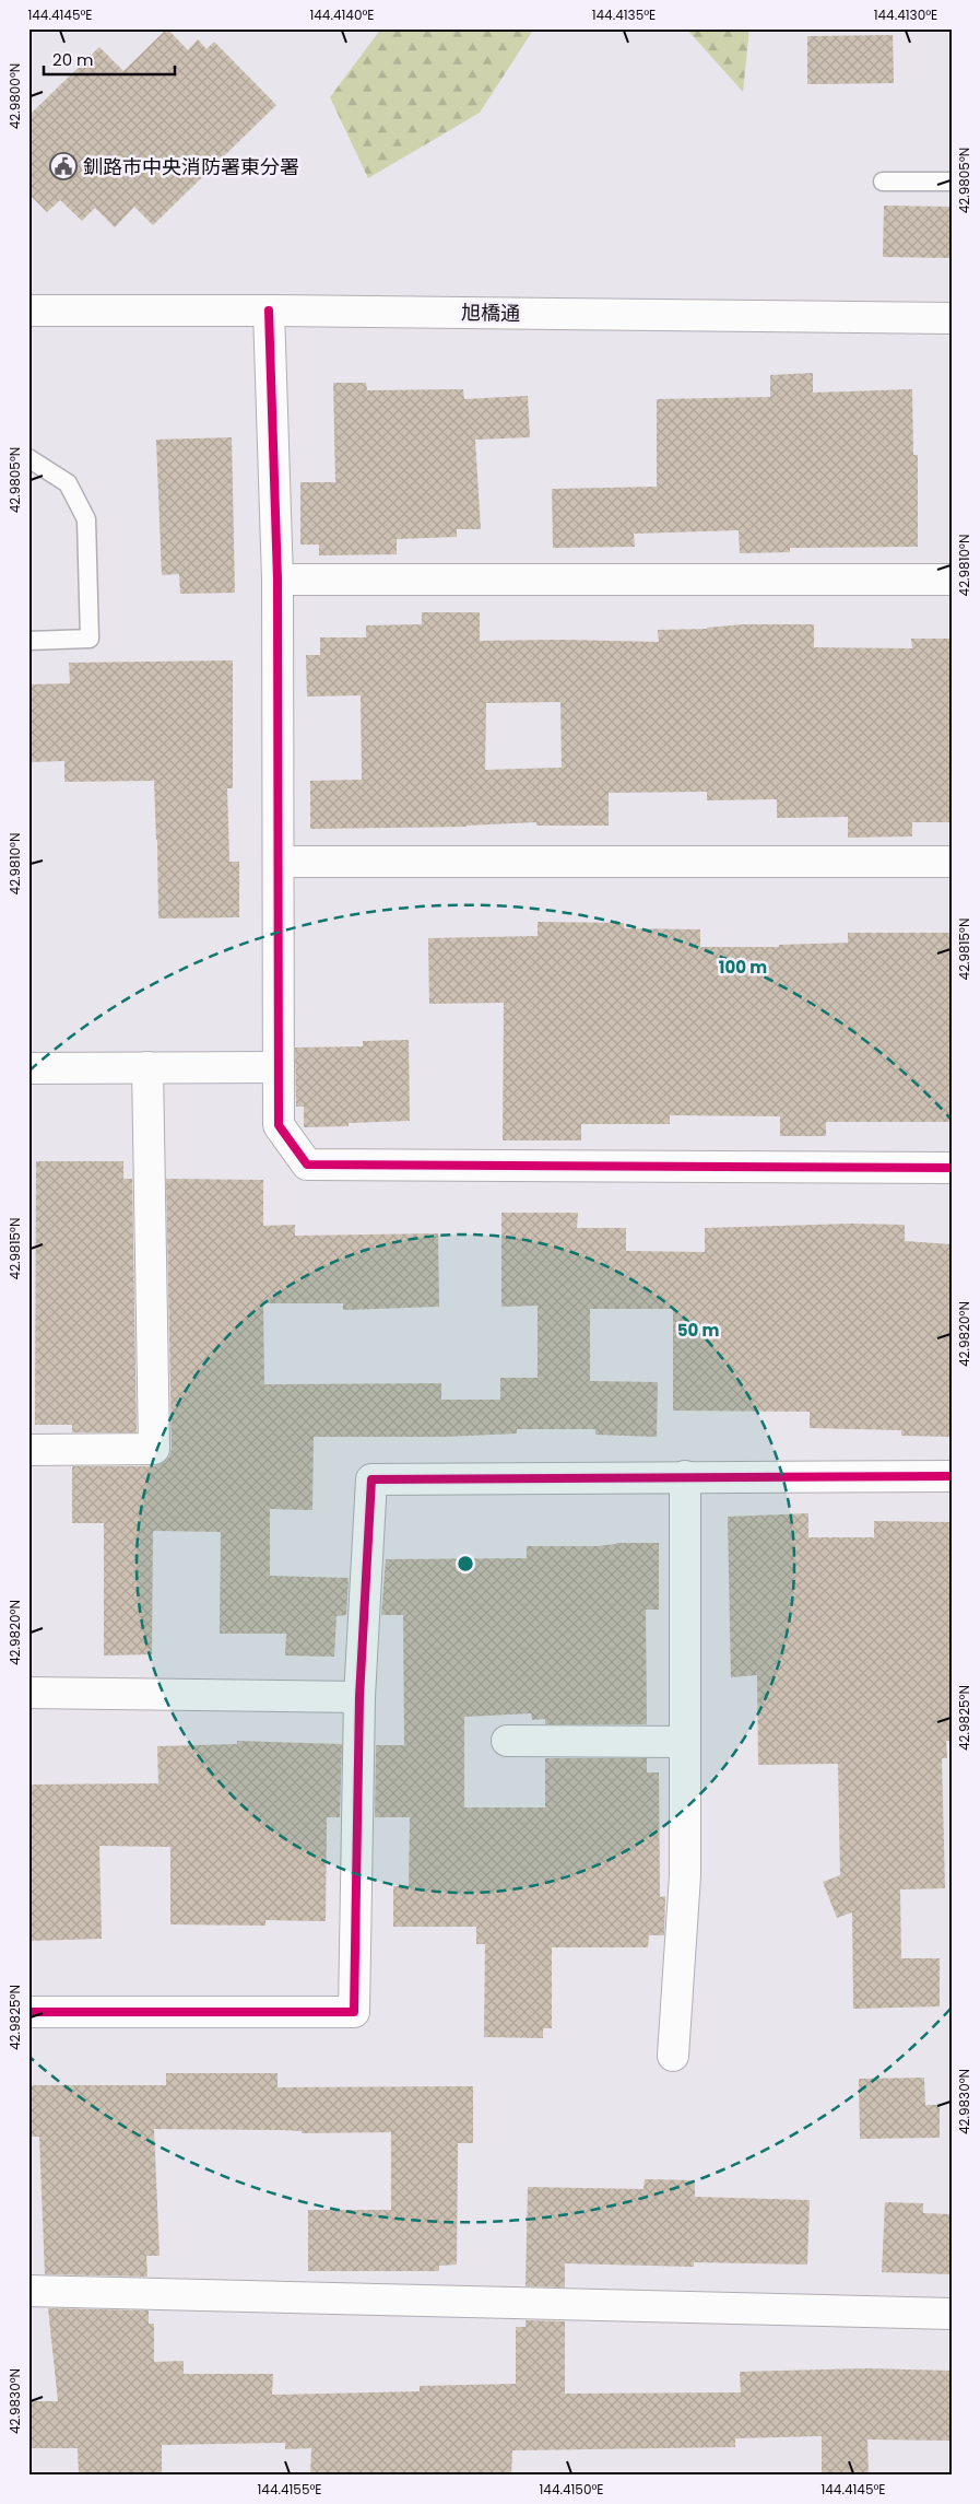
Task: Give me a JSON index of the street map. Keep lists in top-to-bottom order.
{
  "streets": {
    "street": ["旭橋通"]
  },
  "places": {
    "public building": ["釧路市中央消防署東分署"]
  },
  "scale_bar": "20 m",
  "coordinates": [
    "144.4145°E",
    "144.4140°E",
    "144.4135°E",
    "144.4130°E",
    "42.9800°N",
    "42.9805°N",
    "42.9810°N",
    "42.9815°N",
    "42.9820°N",
    "42.9825°N",
    "42.9830°N",
    "144.4155°E",
    "144.4150°E"
  ],
  "rings": ["100 m", "50 m"]
}
